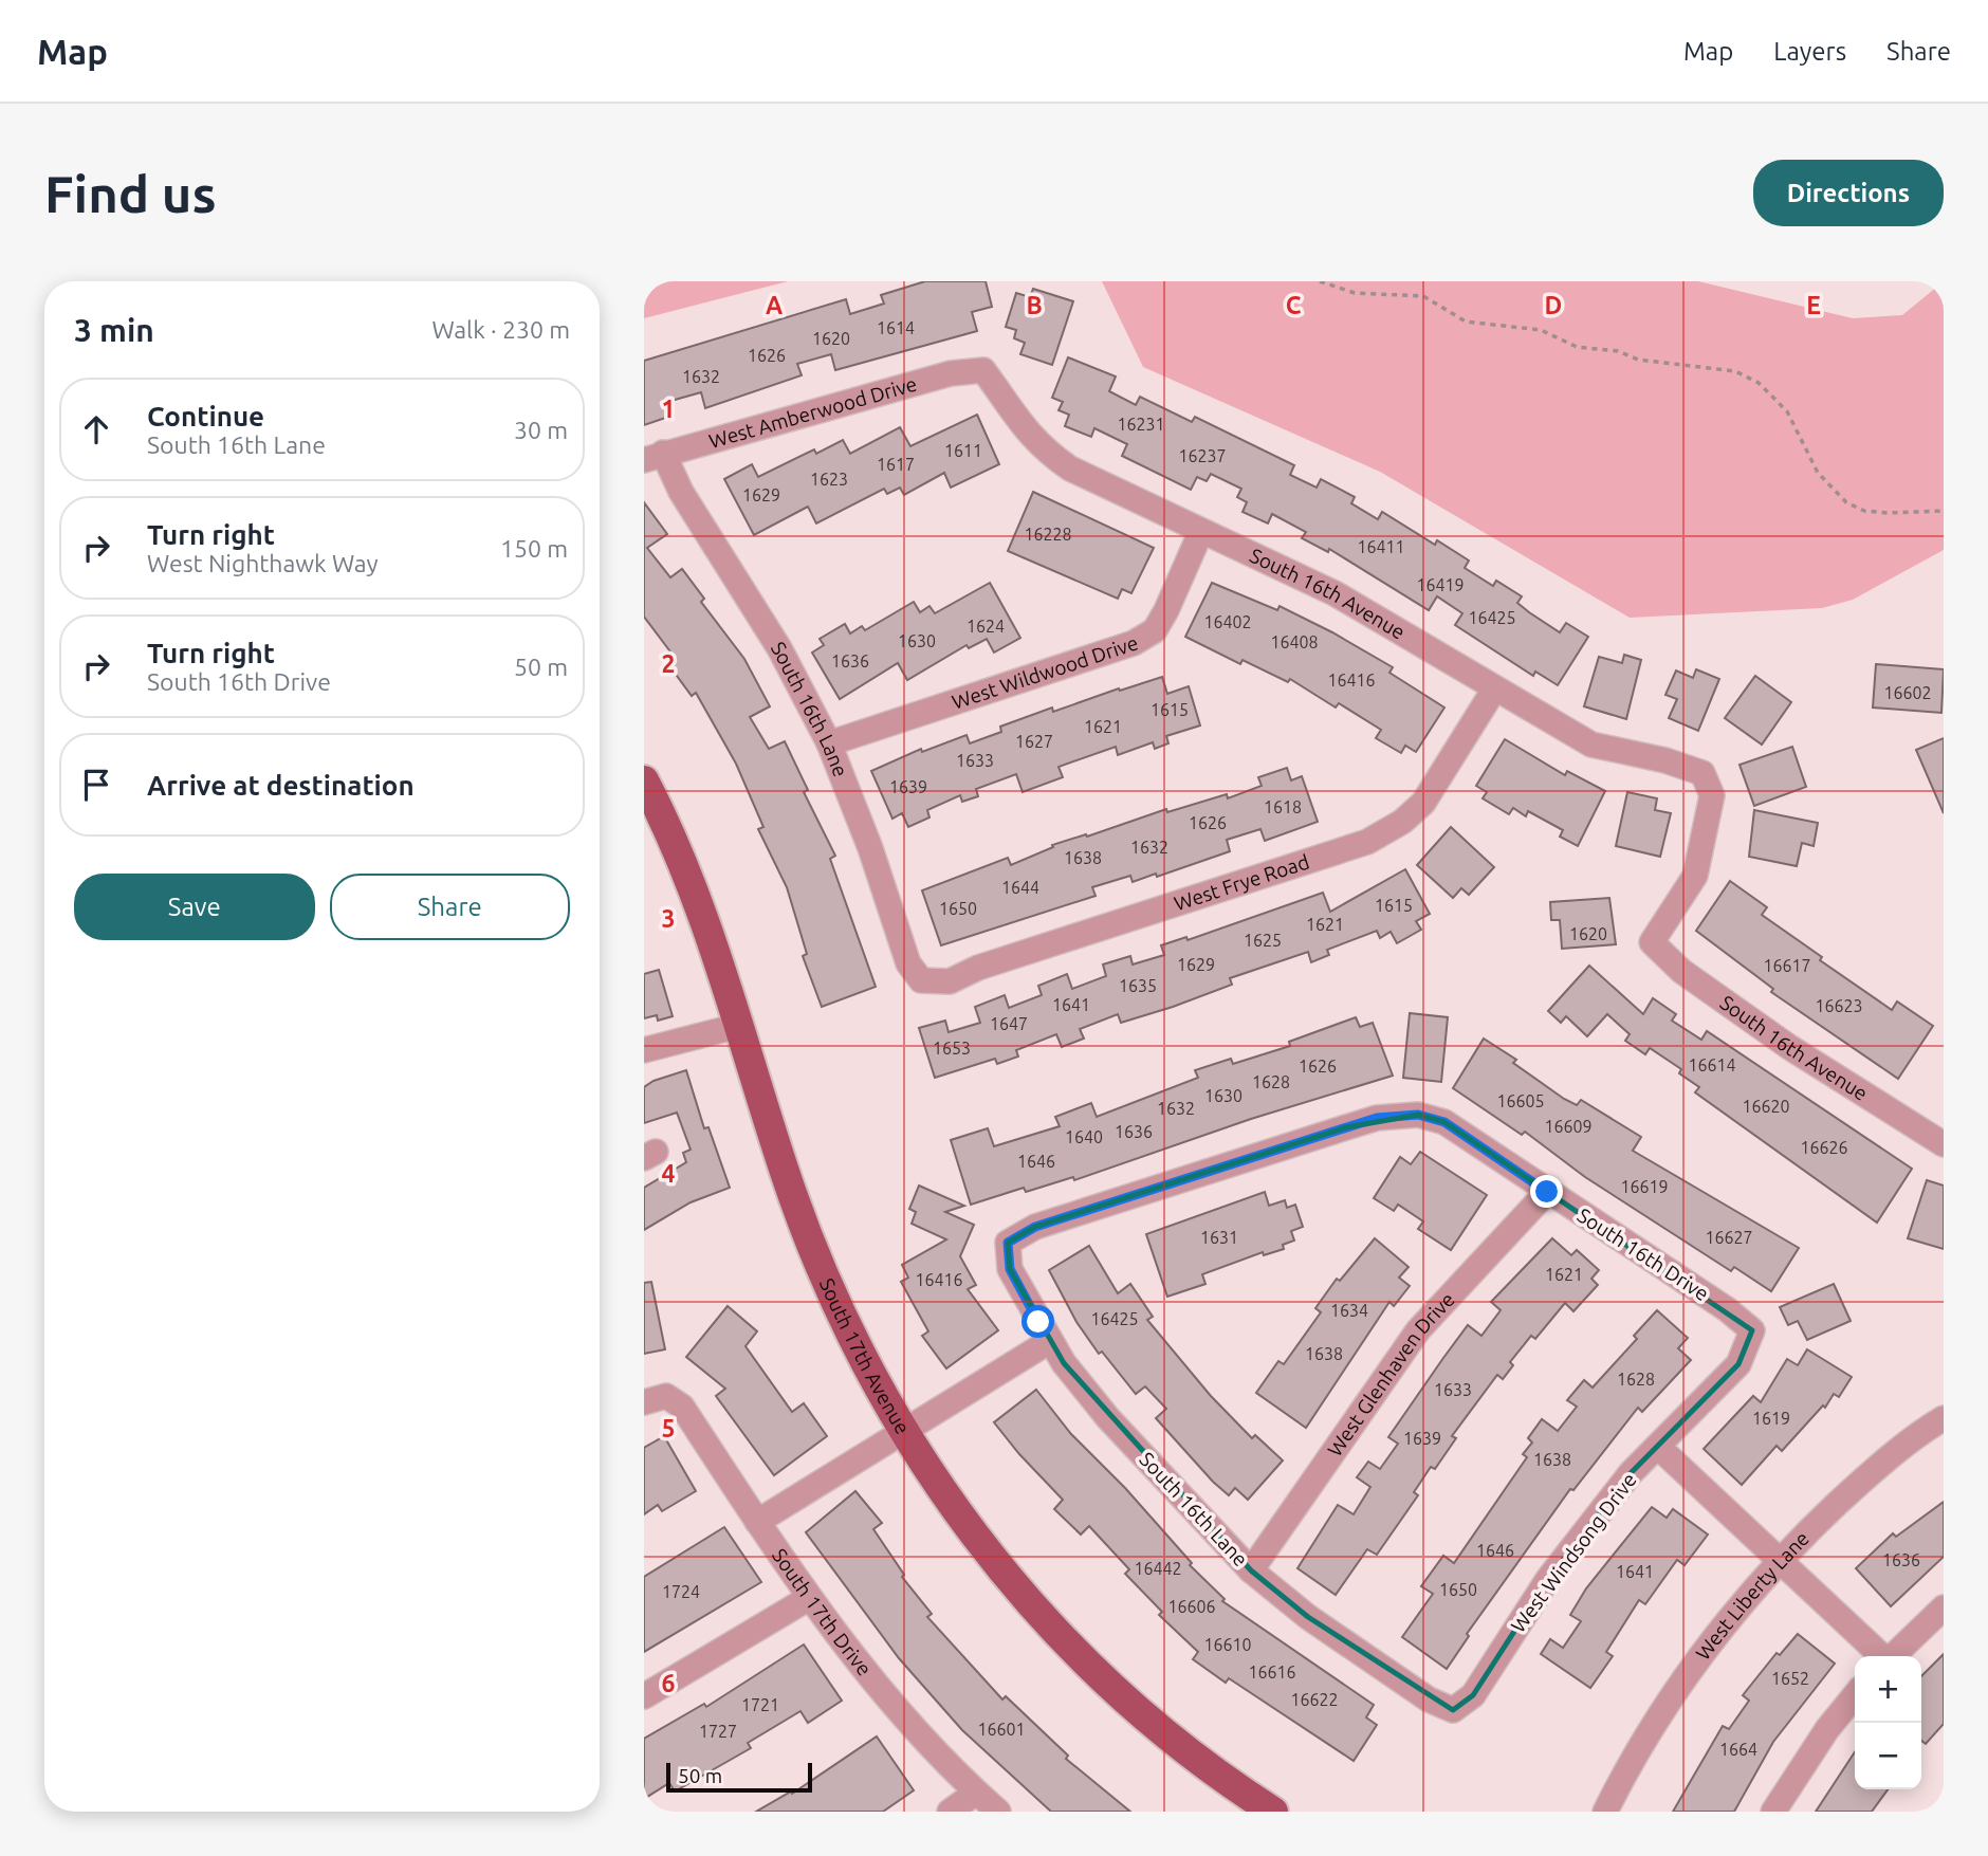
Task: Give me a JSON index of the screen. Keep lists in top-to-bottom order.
{
  "streets": {
    "main road": ["South 17th Avenue"],
    "street": [
      "West Amberwood Drive",
      "South 16th Avenue",
      "West Wildwood Drive",
      "South 16th Lane",
      "West Frye Road",
      "South 16th Drive",
      "West Glenhaven Drive",
      "West Windsong Drive",
      "West Liberty Lane",
      "South 17th Drive"
    ]
  },
  "crossings": [
    ["West Amberwood Drive", "South 16th Avenue"],
    ["West Amberwood Drive", "South 16th Lane"],
    ["South 16th Avenue", "West Wildwood Drive"],
    ["South 16th Avenue", "West Frye Road"],
    ["West Wildwood Drive", "South 16th Lane"],
    ["South 16th Lane", "West Frye Road"],
    ["South 16th Lane", "South 16th Drive"],
    ["South 16th Lane", "West Glenhaven Drive"],
    ["South 16th Lane", "West Windsong Drive"],
    ["South 16th Drive", "West Glenhaven Drive"],
    ["South 16th Drive", "West Windsong Drive"]
  ],
  "house_numbers": [
    "1614",
    "1620",
    "1626",
    "1632",
    "16231",
    "1611",
    "16237",
    "1617",
    "1623",
    "1629",
    "16228",
    "16411",
    "16419",
    "16425",
    "16402",
    "1624",
    "1630",
    "16408",
    "1636",
    "16416",
    "16602",
    "1615",
    "1621",
    "1627",
    "1633",
    "1639",
    "1618",
    "1626",
    "1632",
    "1638",
    "1644",
    "1615",
    "1650",
    "1621",
    "1620",
    "1625",
    "1629",
    "16617",
    "1635",
    "1641",
    "16623",
    "1647",
    "1653",
    "16614",
    "1626",
    "1628",
    "1630",
    "16605",
    "16620",
    "1632",
    "16609",
    "1636",
    "1640",
    "16626",
    "1646",
    "16619",
    "1631",
    "16627",
    "1621",
    "16416",
    "1634",
    "16425",
    "1638",
    "1628",
    "1633",
    "1619",
    "1639",
    "1638",
    "1646",
    "1636",
    "16442",
    "1641",
    "1650",
    "1724",
    "16606",
    "16610",
    "16616",
    "1652",
    "16622",
    "1721",
    "16601",
    "1727",
    "1664"
  ],
  "scale_bar": "50 m",
  "page": {
    "header": "Map",
    "nav": ["Map", "Layers", "Share"],
    "buttons": [
      "Directions",
      ["Save", "Share"]
    ],
    "title": "Find us",
    "heading": ["3 min", "Walk · 230 m"],
    "list": [
      ["Continue", "South 16th Lane", "30 m"],
      ["Turn right", "West Nighthawk Way", "150 m"],
      ["Turn right", "South 16th Drive", "50 m"],
      "Arrive at destination"
    ],
    "map_buttons": ["+", "−"],
    "scale": "50 m"
  },
  "grid": {
    "columns": [
      "A",
      "B",
      "C",
      "D",
      "E"
    ],
    "rows": [
      "1",
      "2",
      "3",
      "4",
      "5",
      "6"
    ]
  }
}
